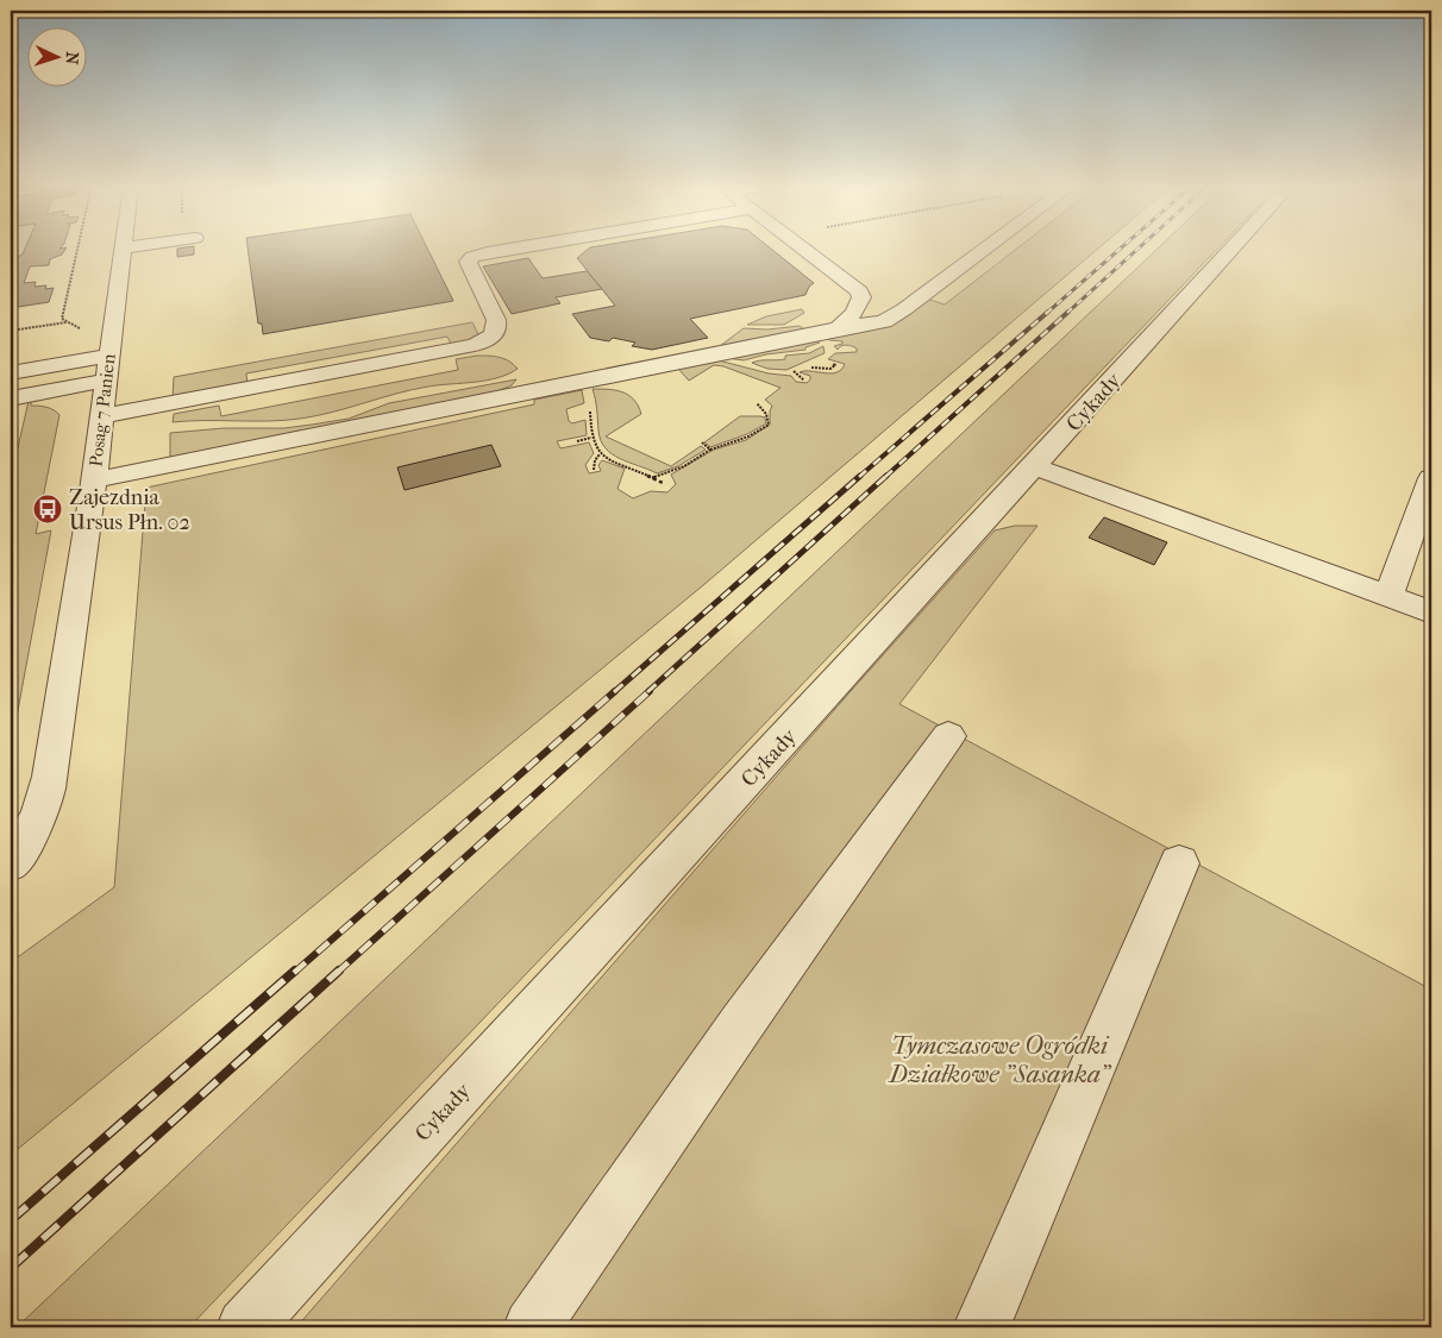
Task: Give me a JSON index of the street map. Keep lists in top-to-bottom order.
{
  "streets": {
    "street": ["Cykady", "Posag 7 Panien"]
  },
  "parks": ["Tymczasowe Ogródki Działkowe \"Sasanka\""],
  "places": {
    "bus stop": ["Zajezdnia Ursus Płn. 02"]
  },
  "north": "right"
}
